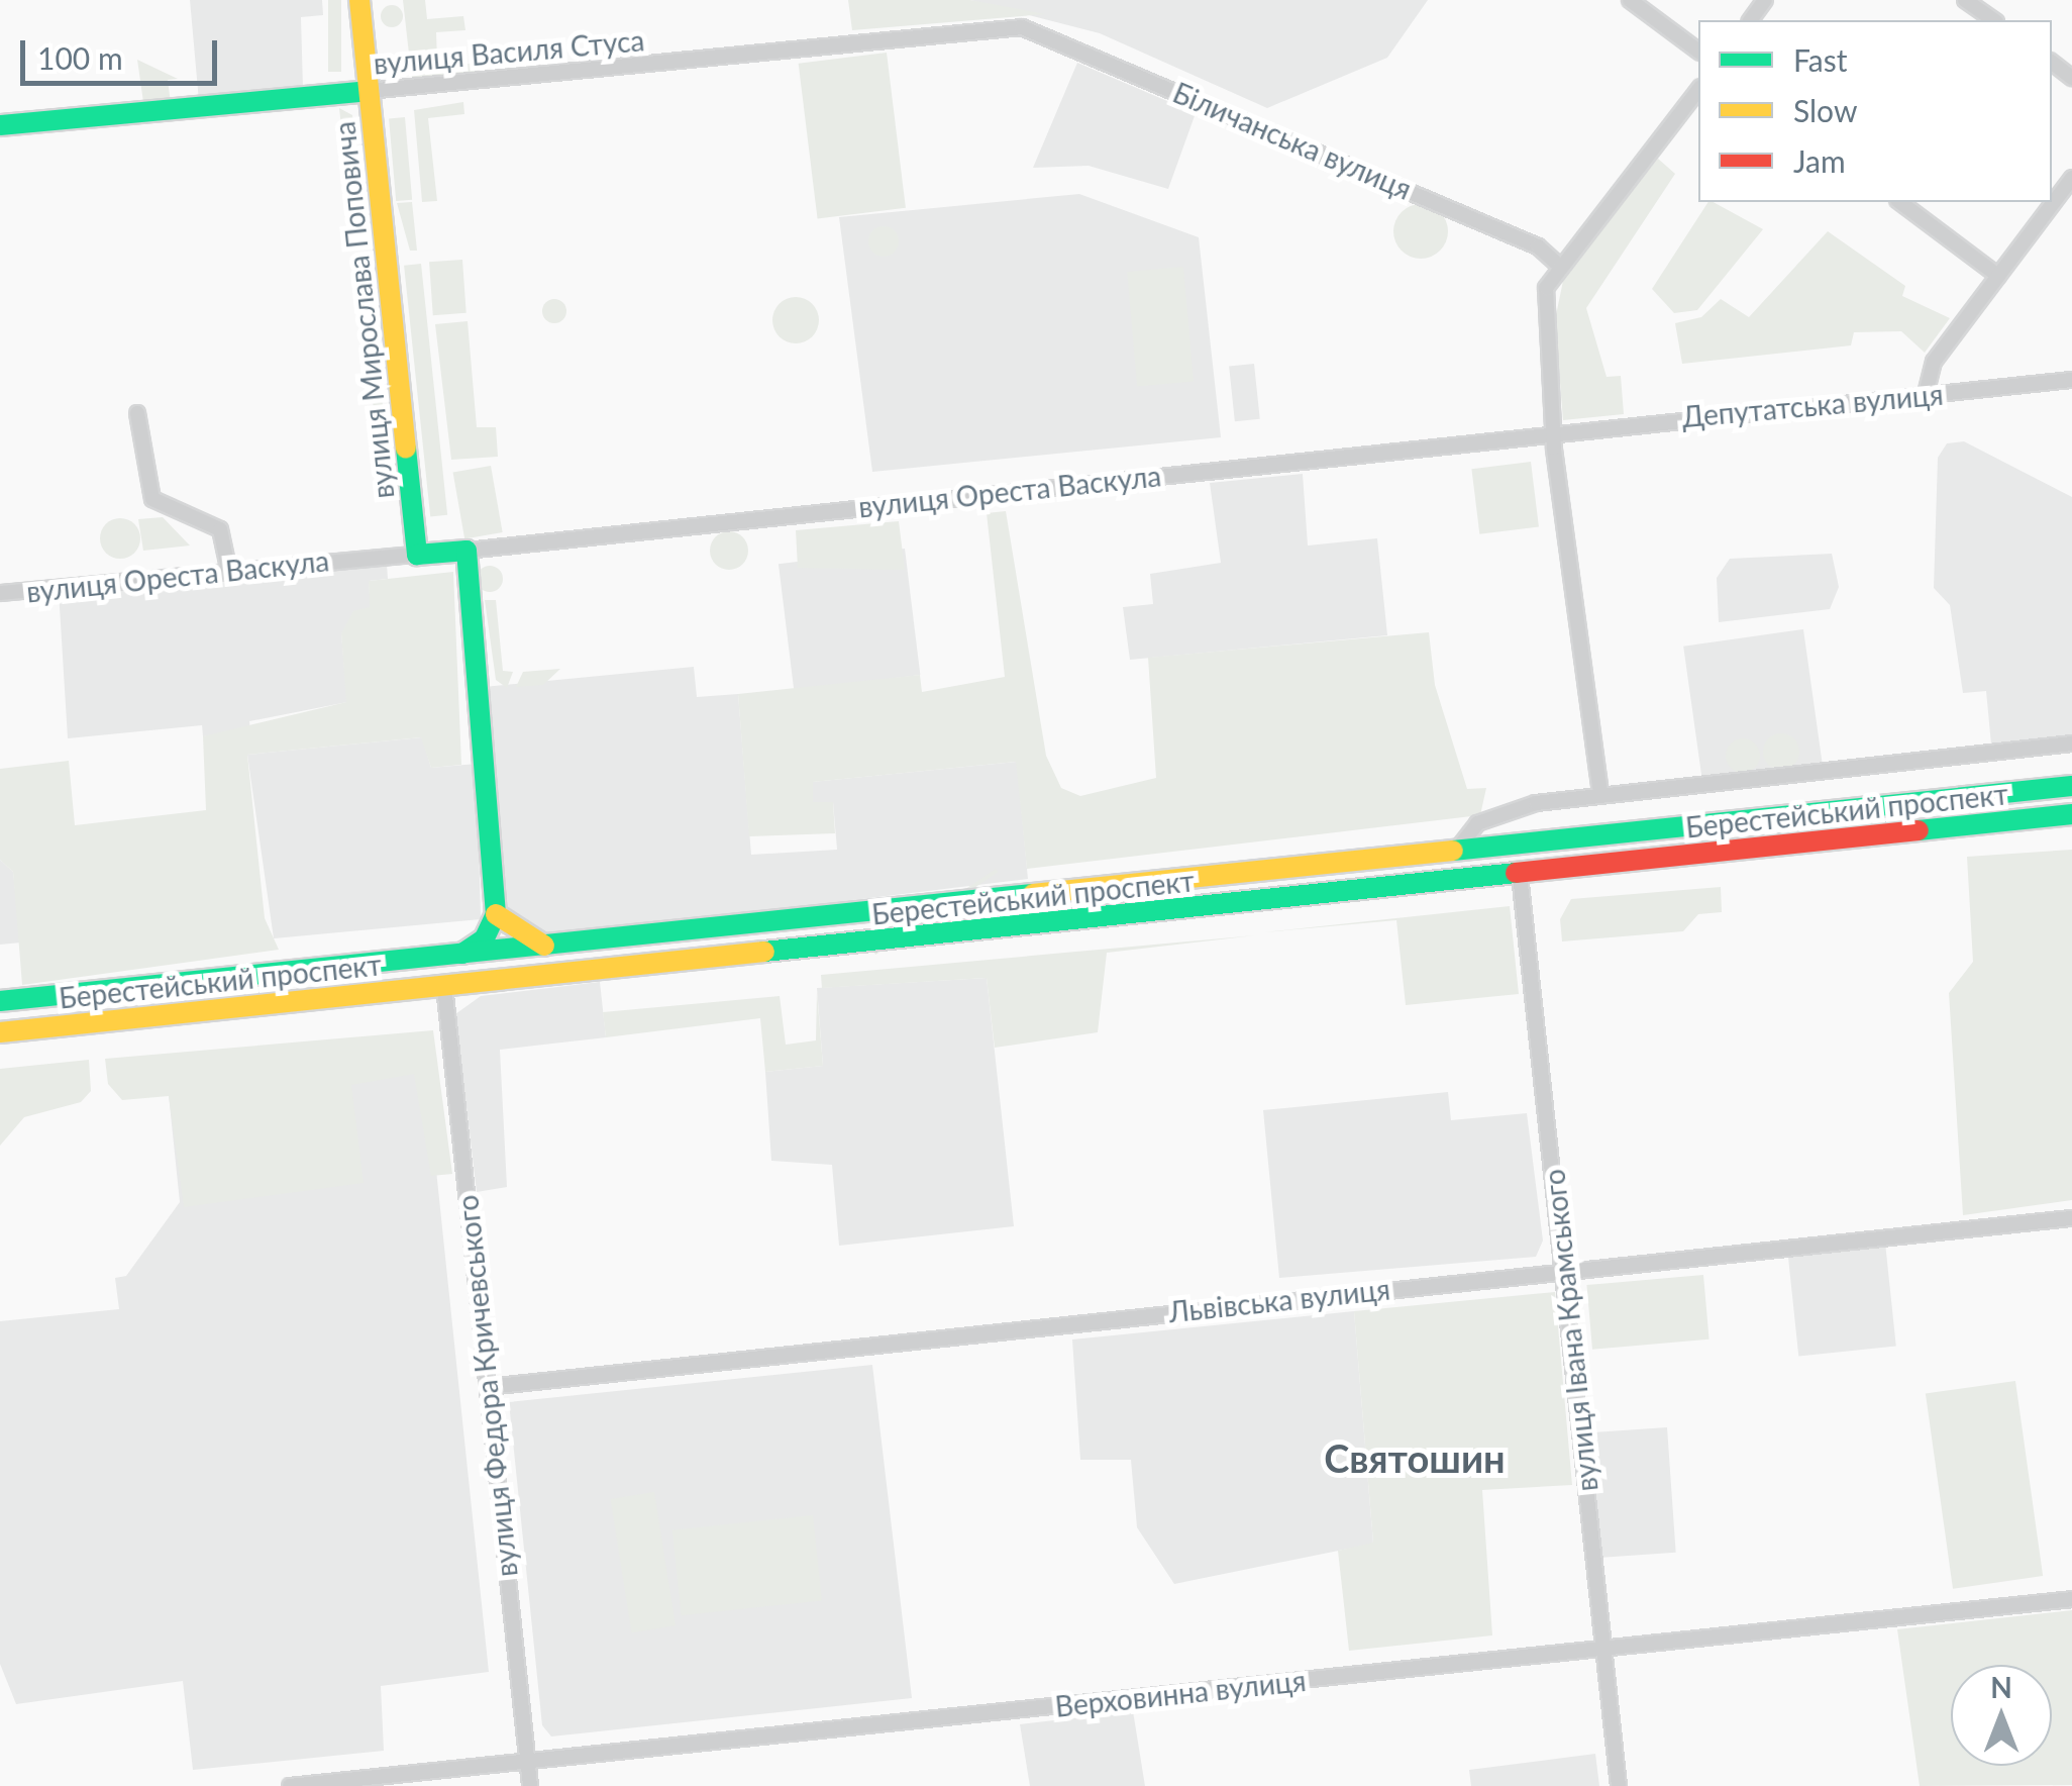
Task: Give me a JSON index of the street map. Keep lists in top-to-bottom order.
{
  "streets": {
    "main road": ["вулиця Василя Стуса", "вулиця Мирослава Поповича", "Берестейський проспект"],
    "street": [
      "Біличанська вулиця",
      "Депутатська вулиця",
      "вулиця Ореста Васкула",
      "Львівська вулиця",
      "вулиця Івана Крамського",
      "вулиця Федора Кричевського",
      "Верховинна вулиця"
    ]
  },
  "crossings": [
    ["вулиця Василя Стуса", "Біличанська вулиця"],
    ["вулиця Василя Стуса", "вулиця Мирослава Поповича"],
    ["вулиця Мирослава Поповича", "вулиця Ореста Васкула"],
    ["Депутатська вулиця", "вулиця Ореста Васкула"],
    ["Берестейський проспект", "вулиця Івана Крамського"],
    ["Берестейський проспект", "вулиця Федора Кричевського"],
    ["Львівська вулиця", "вулиця Івана Крамського"],
    ["Львівська вулиця", "вулиця Федора Кричевського"],
    ["вулиця Івана Крамського", "Верховинна вулиця"],
    ["вулиця Федора Кричевського", "Верховинна вулиця"]
  ],
  "districts": ["Святошин"],
  "legend": ["Fast", "Slow", "Jam"],
  "scale_bar": "100 m",
  "north": "top"
}
